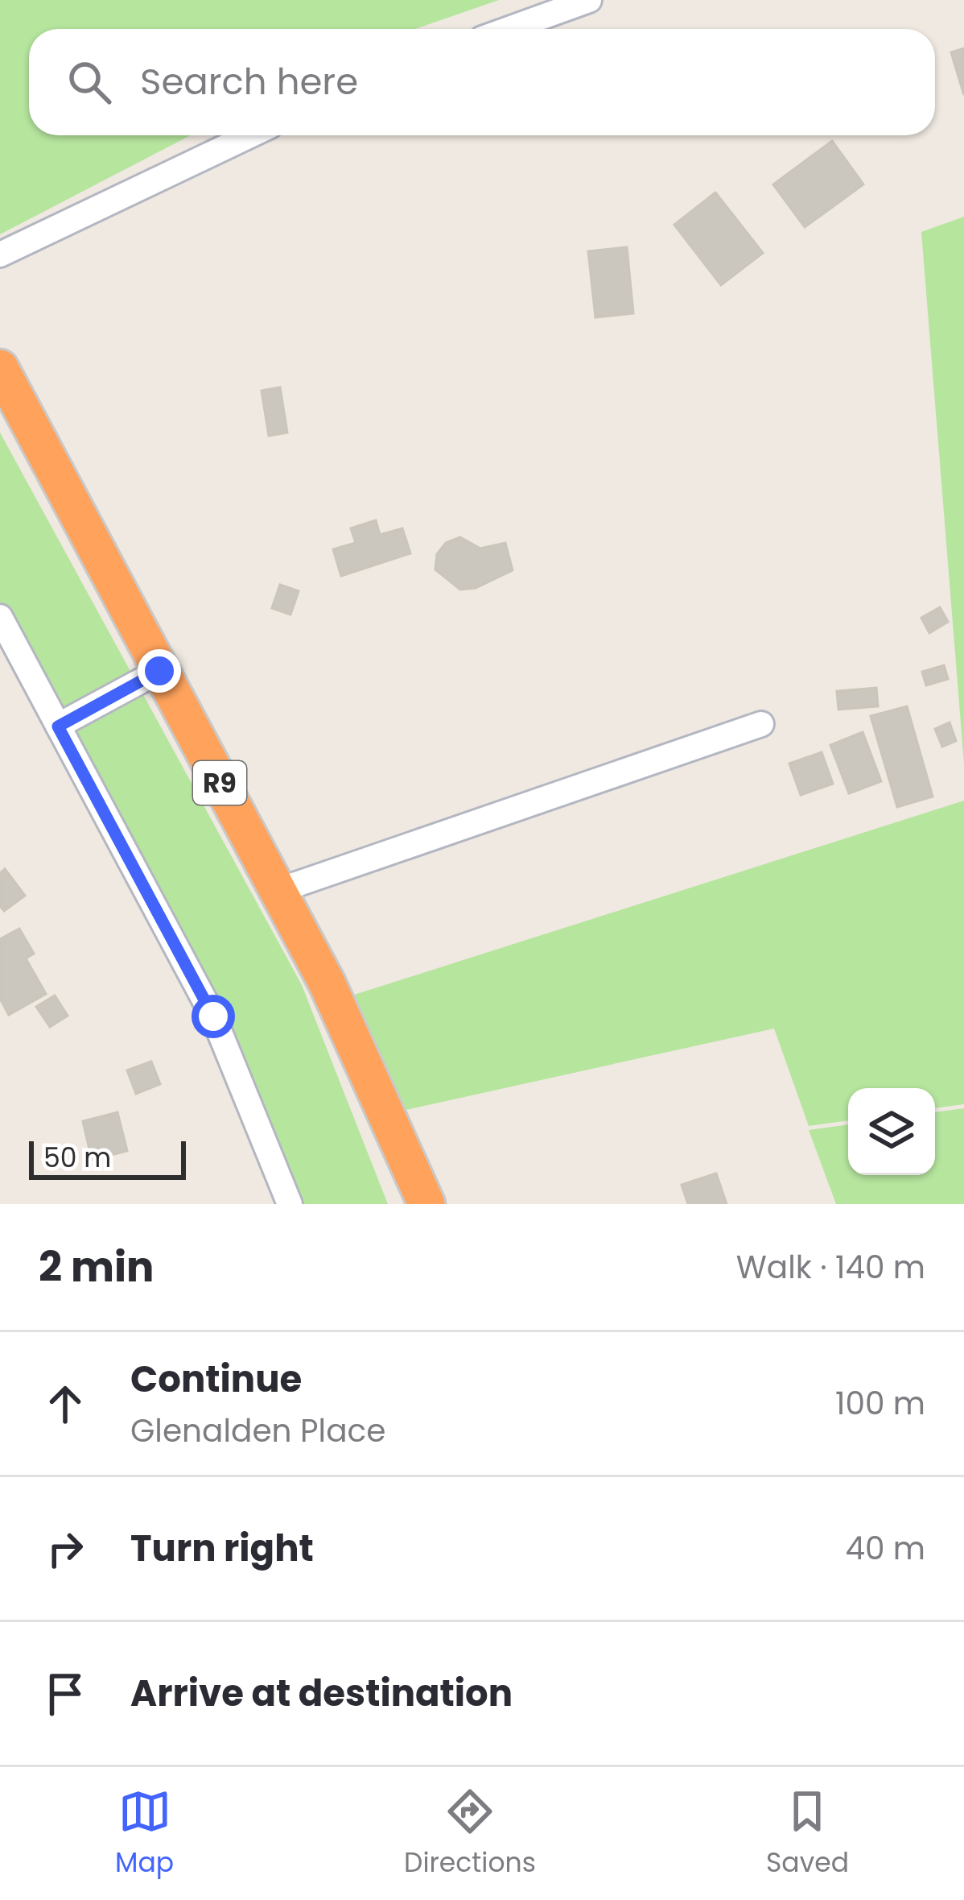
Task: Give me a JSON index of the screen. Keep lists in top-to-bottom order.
{
  "streets": {
    "highway": ["R9"]
  },
  "scale_bar": "50 m",
  "page": {
    "search": "Search here",
    "scale": "50 m",
    "heading": ["2 min", "Walk · 140 m"],
    "list": [
      ["Continue", "Glenalden Place", "100 m"],
      ["Turn right", "40 m"],
      "Arrive at destination"
    ],
    "nav": ["Map", "Directions", "Saved"]
  }
}
